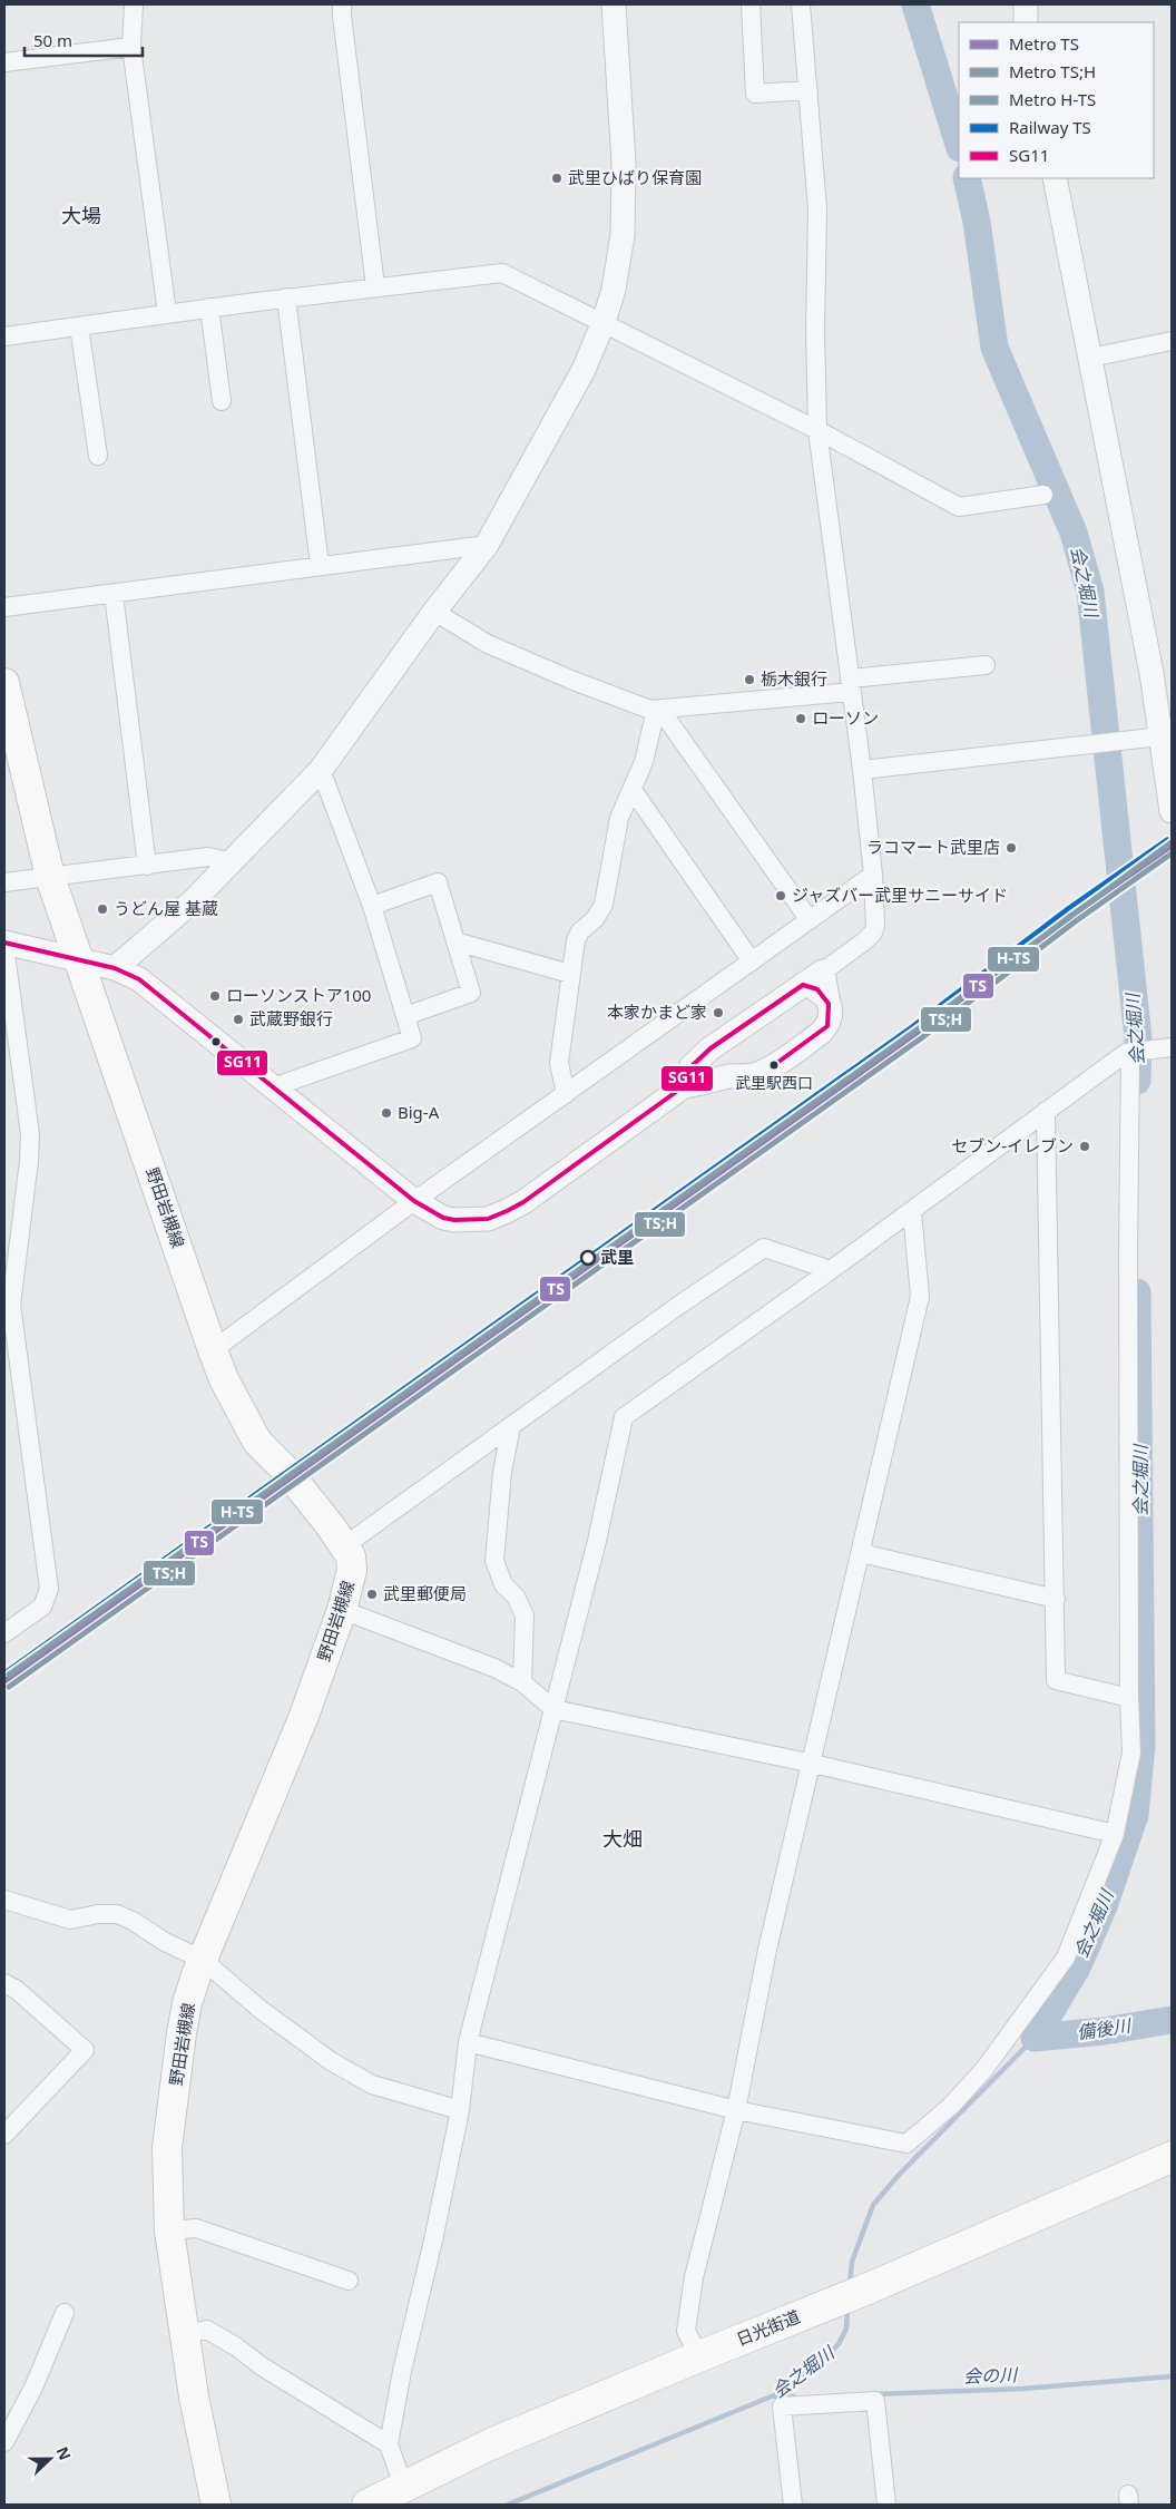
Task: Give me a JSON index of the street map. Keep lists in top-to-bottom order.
{
  "streets": {
    "highway": ["日光街道"],
    "main road": ["野田岩槻線"]
  },
  "districts": ["大場", "大畑"],
  "water": ["会之堀川", "備後川", "会の川"],
  "places": [
    "武里ひばり保育園",
    "栃木銀行",
    "ローソン",
    "ラコマート武里店",
    "ジャズバー武里サニーサイド",
    "うどん屋 基蔵",
    "ローソンストア100",
    "本家かまど家",
    "武蔵野銀行",
    "武里駅西口",
    "Big-A",
    "セブン-イレブン",
    "武里",
    "武里郵便局"
  ],
  "lines": [
    "rail line TS",
    "metro line H-TS",
    "metro line TS",
    "metro line TS;H",
    "transit line SG11"
  ],
  "legend": [
    "Metro TS",
    "Metro TS;H",
    "Metro H-TS",
    "Railway TS",
    "SG11"
  ],
  "scale_bar": "50 m",
  "north": "right"
}
